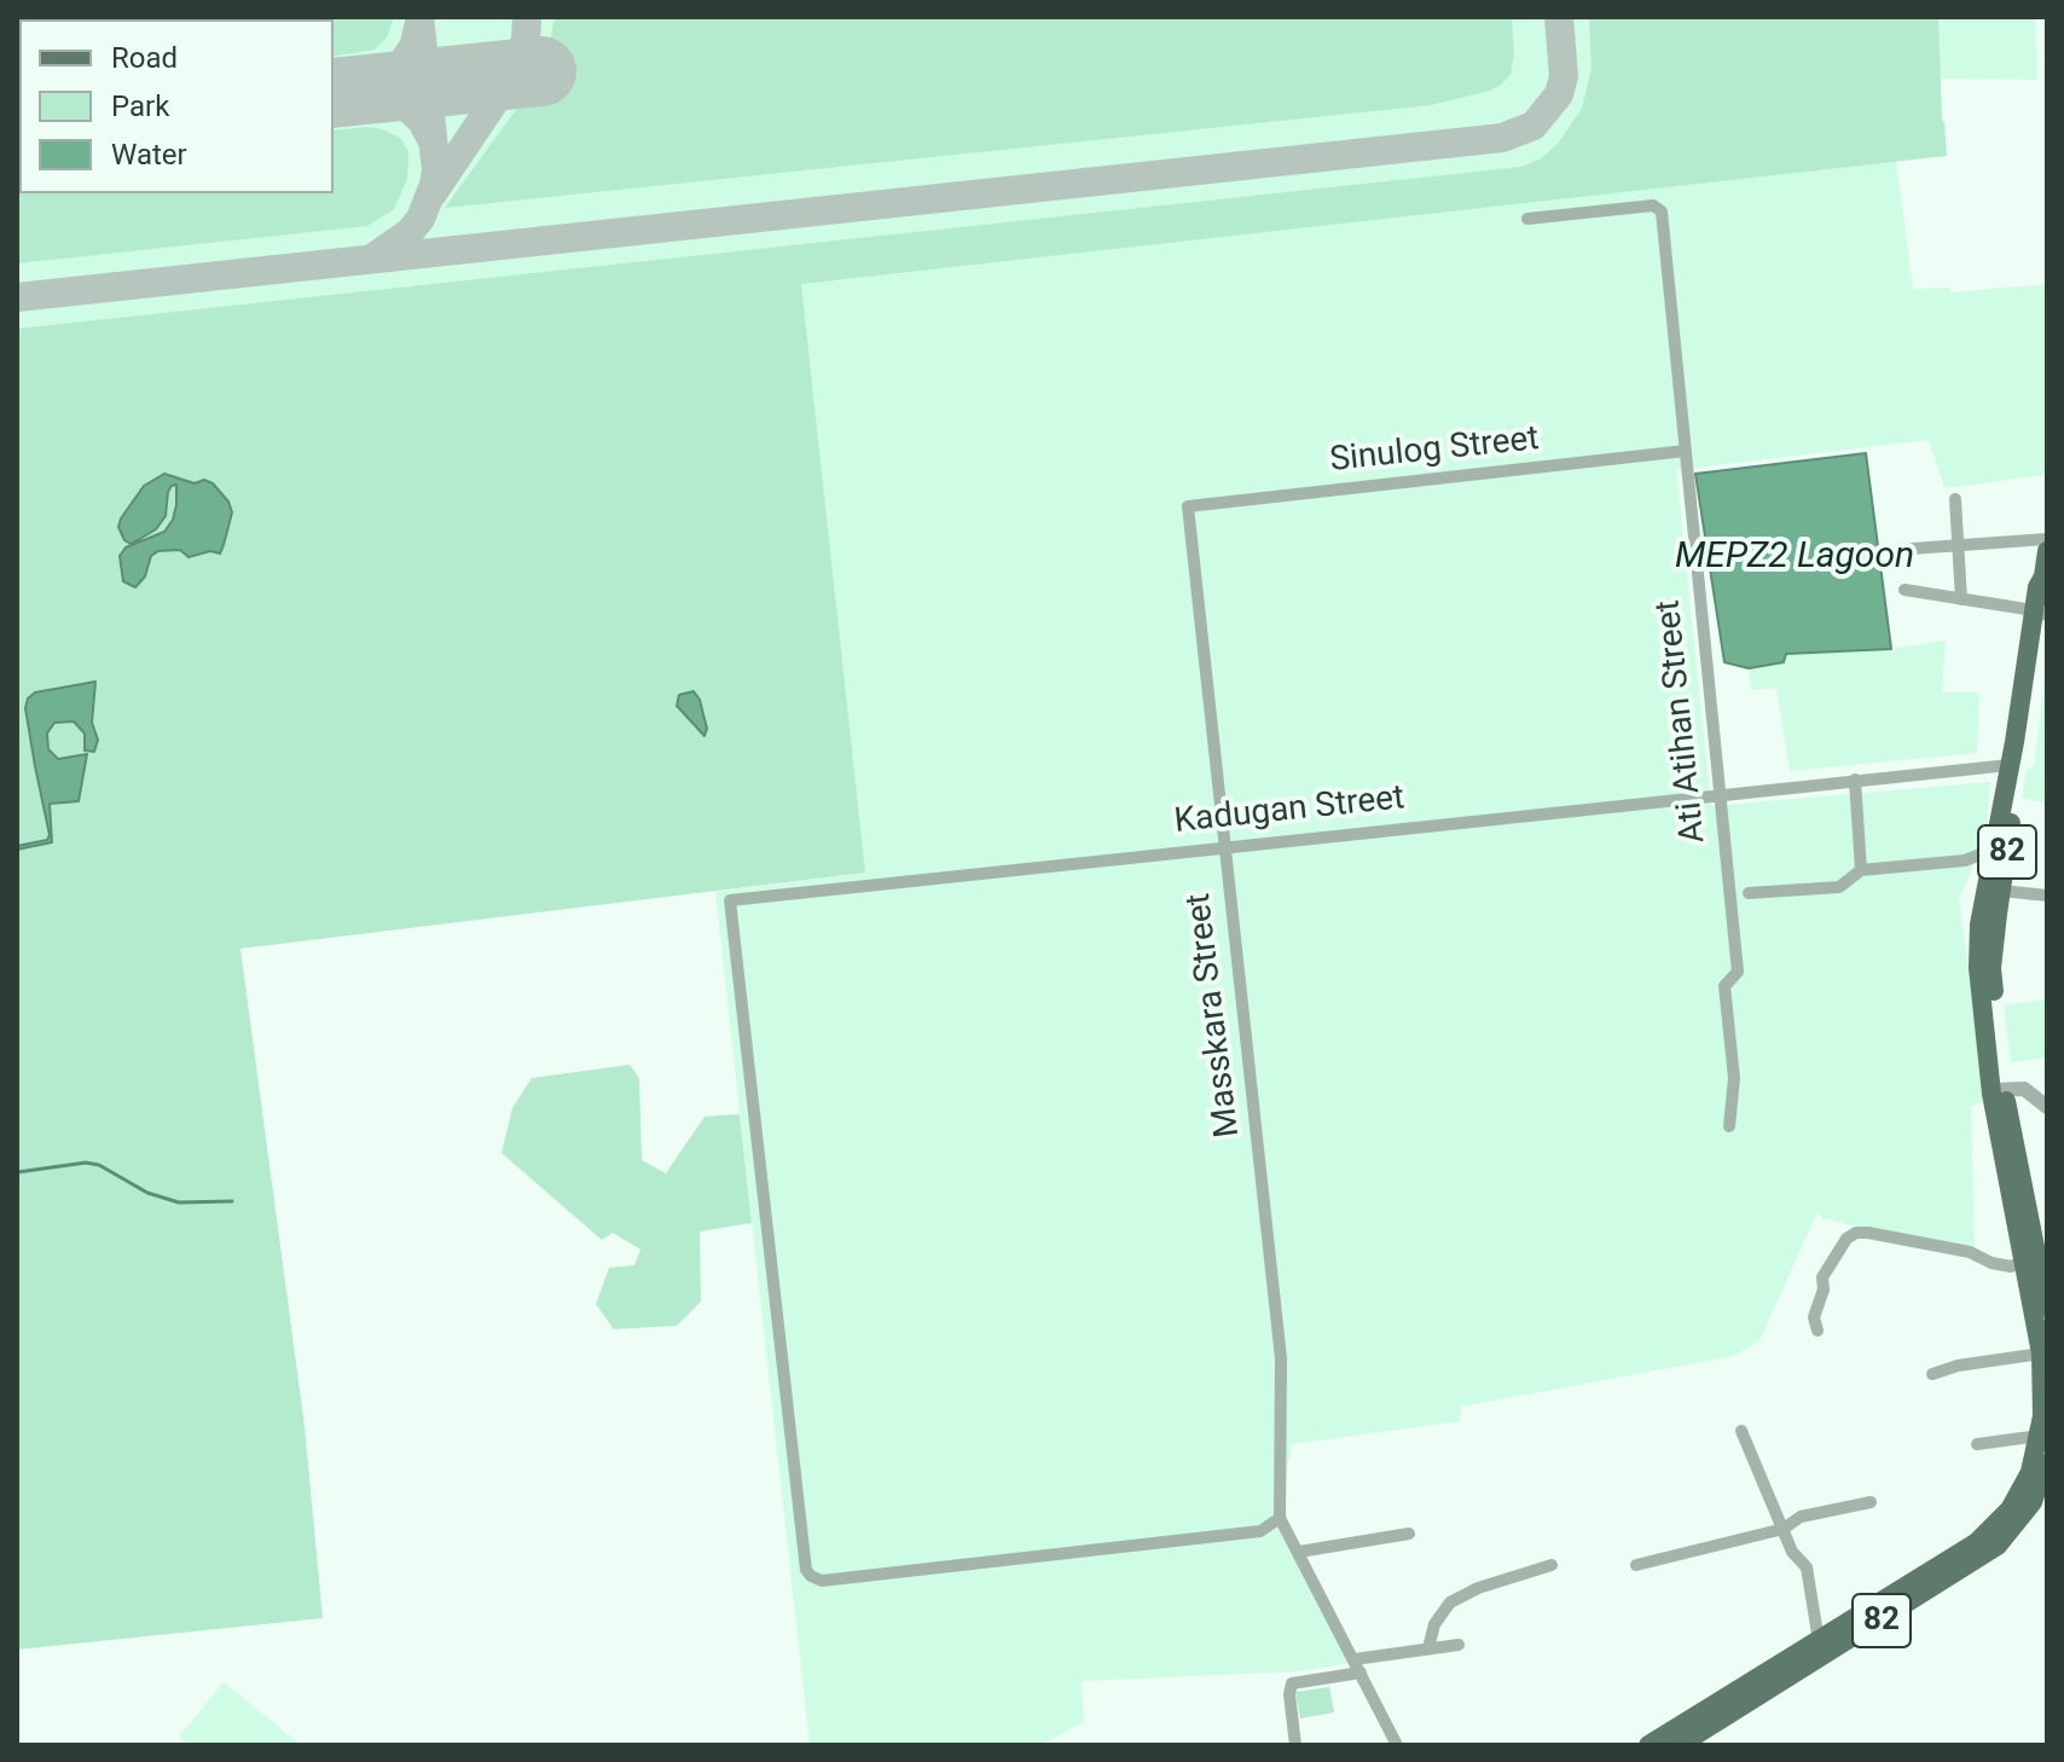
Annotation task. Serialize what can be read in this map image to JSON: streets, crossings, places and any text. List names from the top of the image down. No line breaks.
{"streets":{"main road":["82"],"street":["Sinulog Street","Ati Atihan Street","Kadugan Street","Masskara Street"]},"crossings":[["Sinulog Street","Ati Atihan Street"],["Sinulog Street","Masskara Street"],["Ati Atihan Street","Kadugan Street"],["Kadugan Street","82"],["Kadugan Street","Masskara Street"]],"water":["MEPZ2 Lagoon"],"legend":["Road","Park","Water"]}
